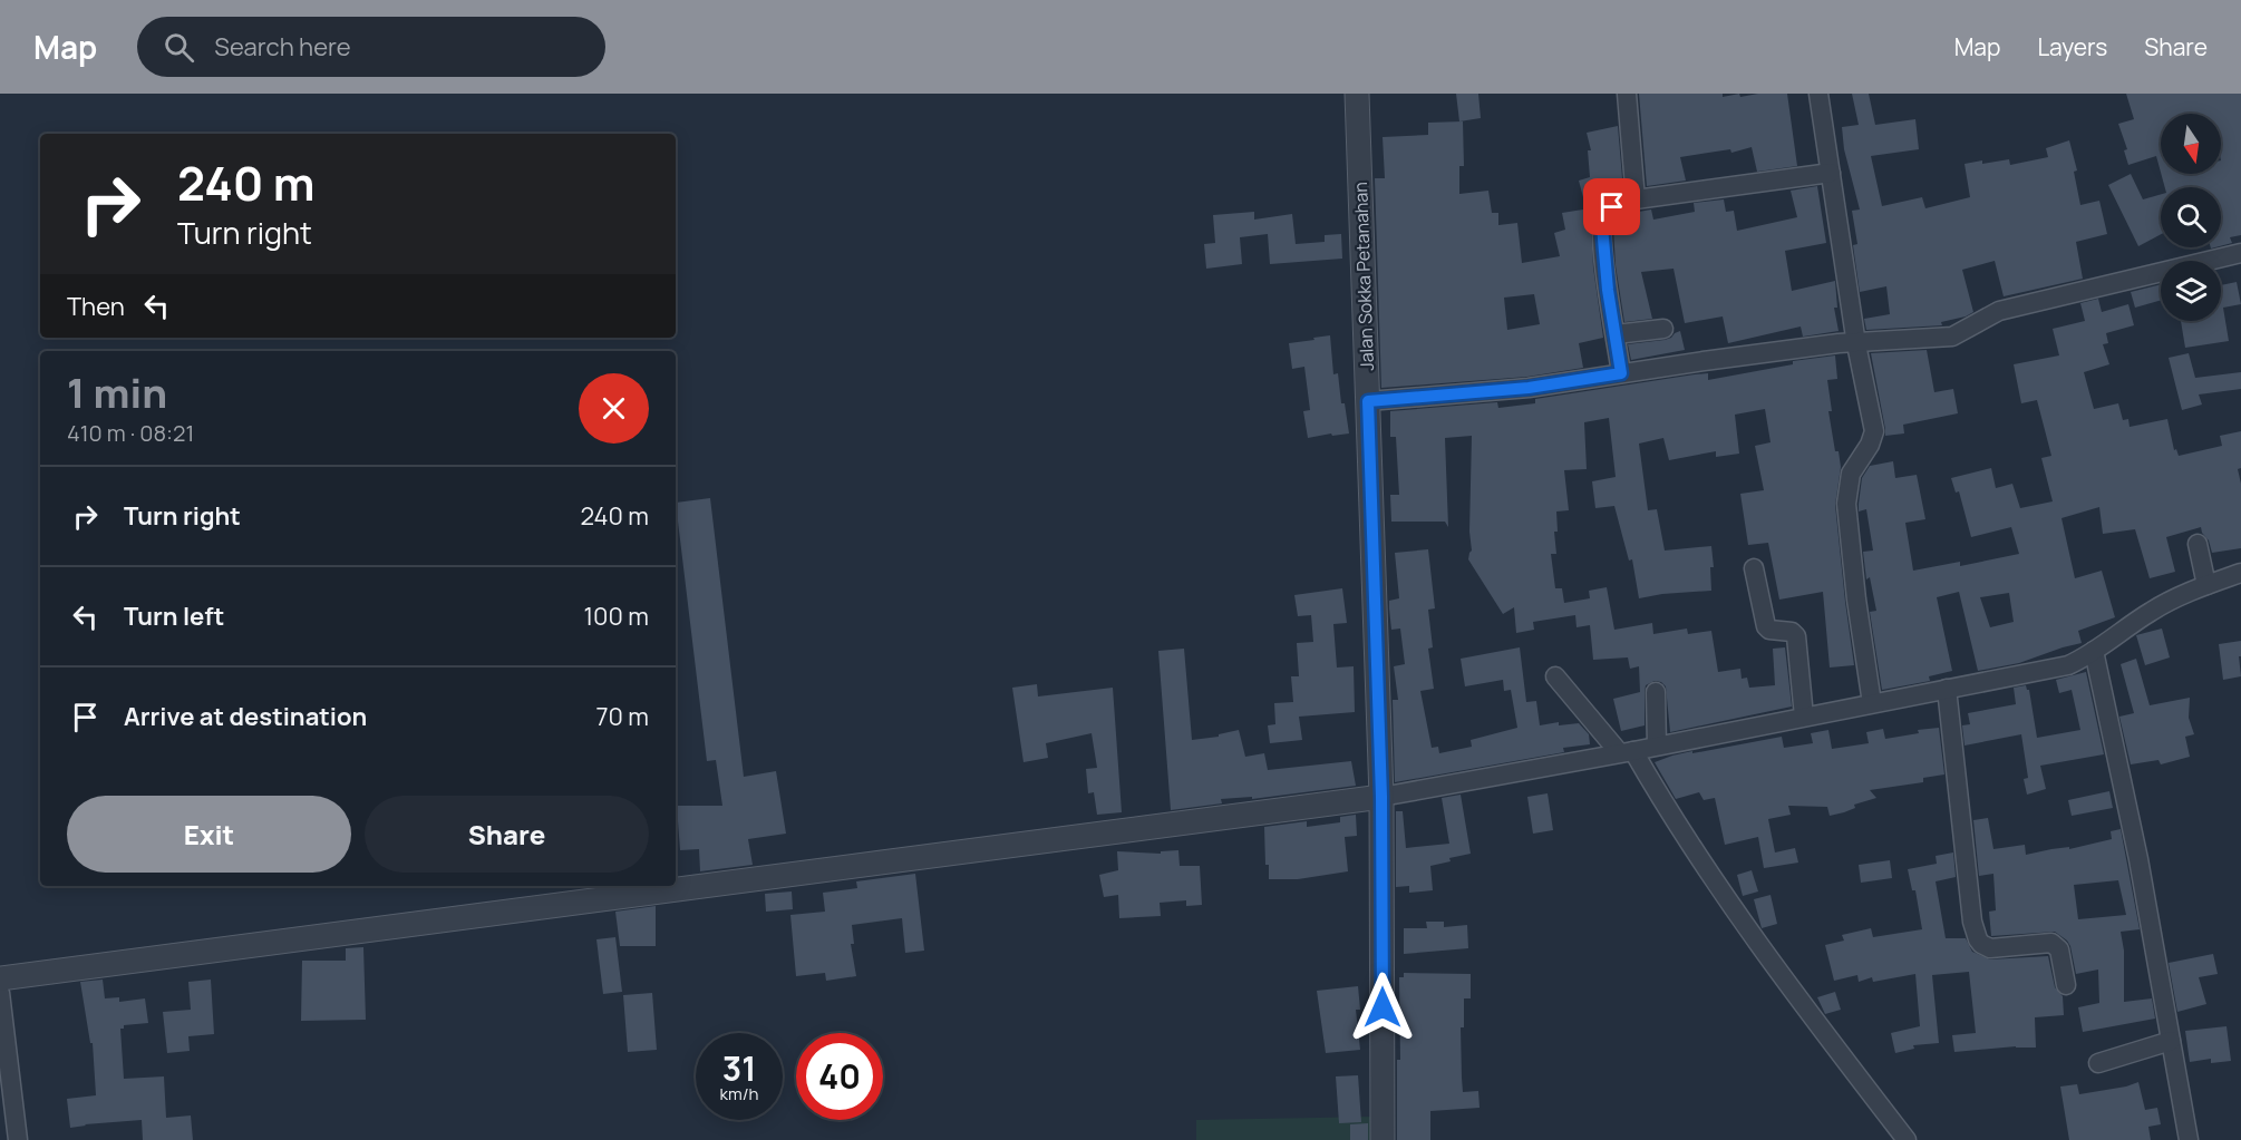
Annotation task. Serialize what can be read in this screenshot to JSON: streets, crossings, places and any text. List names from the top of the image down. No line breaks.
{"streets":{"street":["Jalan Sokka Petanahan"]},"north":"bottom","page":{"header":"Map","search":"Search here","nav":["Map","Layers","Share"],"turn":["240 m","Turn right"],"then":"Then","heading":["1 min","410 m · 08:21"],"list":[{"name":"Turn right","value":"240 m"},{"name":"Turn left","value":"100 m"},{"name":"Arrive at destination","value":"70 m"}],"buttons":["Exit","Share"],"speed":"31 km/h","limit":"40"}}
